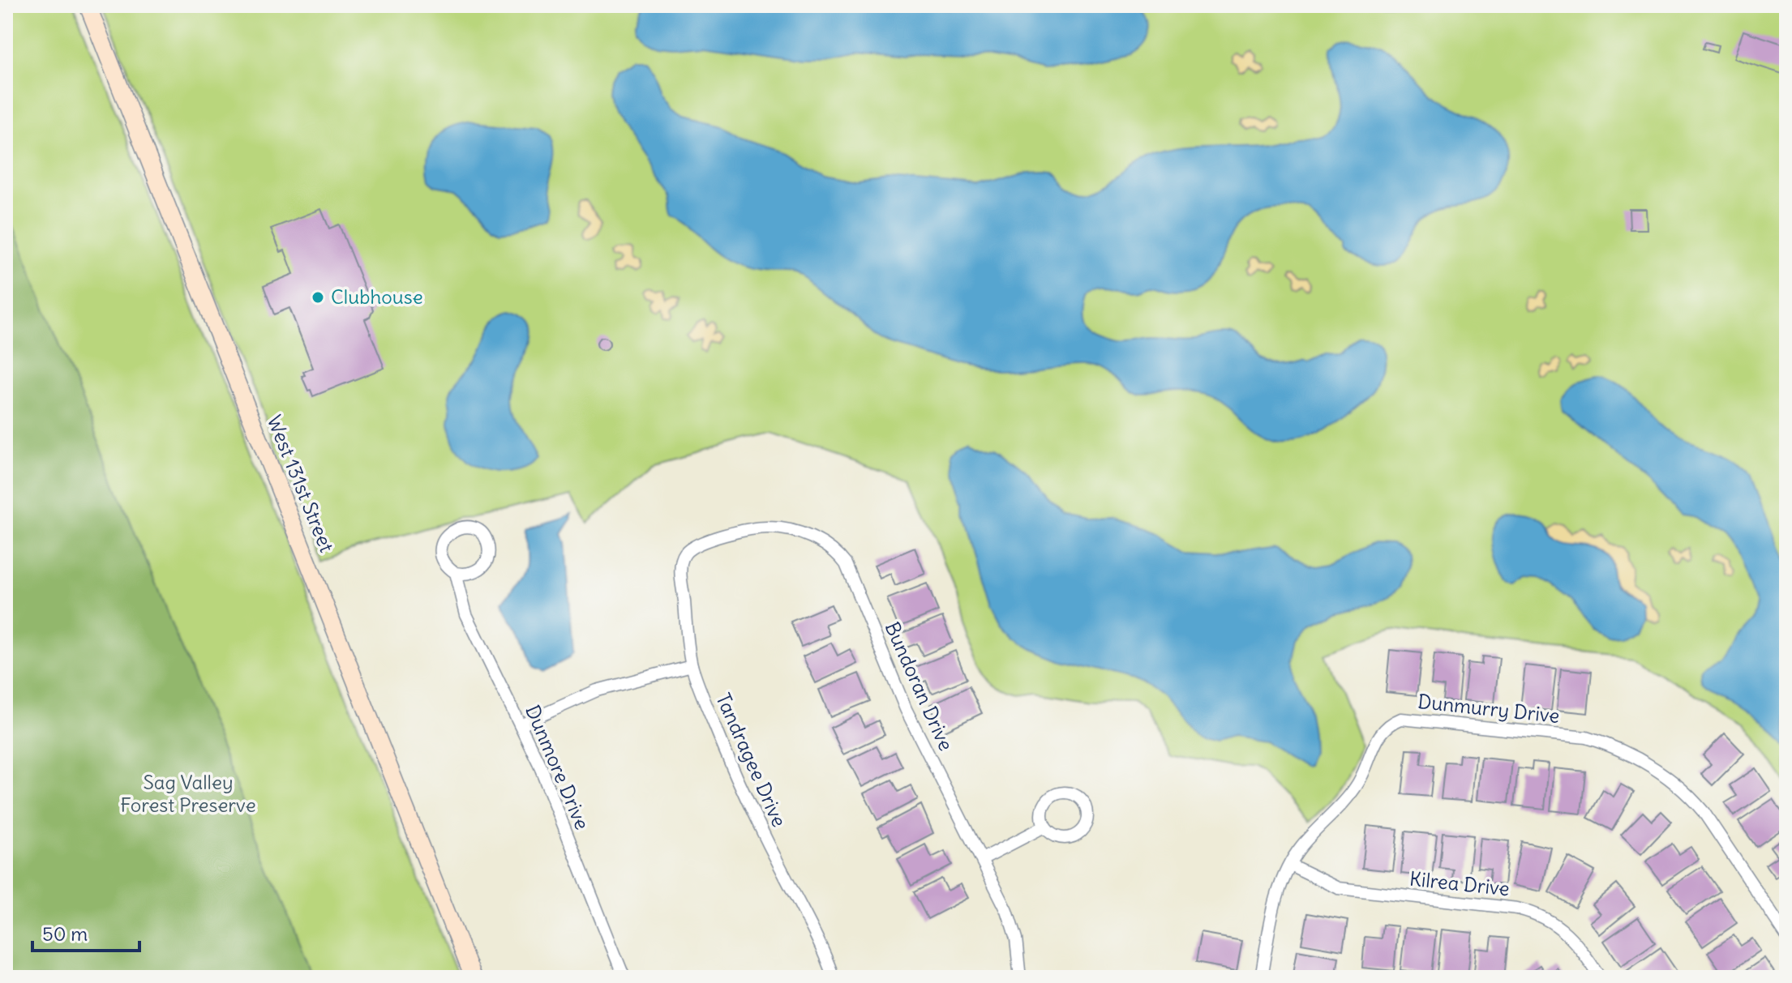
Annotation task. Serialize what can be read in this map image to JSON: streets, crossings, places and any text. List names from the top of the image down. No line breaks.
{"streets":{"street":["West 131st Street","Bundoran Drive","Dunmurry Drive","Tandragee Drive","Dunmore Drive","Kilrea Drive"]},"crossings":[["Bundoran Drive","Tandragee Drive"],["Dunmurry Drive","Kilrea Drive"]],"parks":["Sag Valley Forest Preserve"],"places":["Clubhouse"],"scale_bar":"50 m"}
